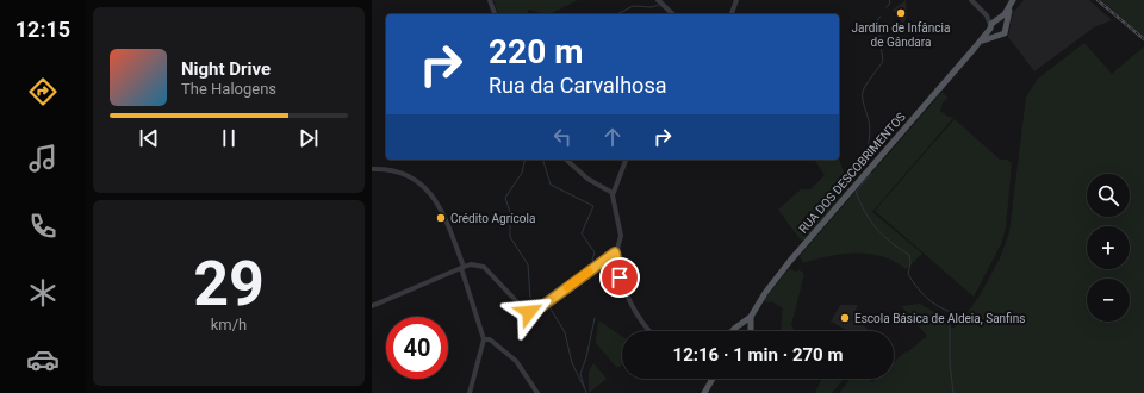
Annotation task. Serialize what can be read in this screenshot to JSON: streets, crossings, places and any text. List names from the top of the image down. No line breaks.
{"streets":{"main road":["RUA DOS DESCOBRIMENTOS"]},"places":["Jardim de Infância de Gândara","Crédito Agrícola","Escola Básica de Aldeia, Sanfins"],"page":{"tabs":"12:15","turn":["220 m","Rua da Carvalhosa"],"song":["Night Drive","The Halogens"],"map_buttons":["+","−"],"tile":["29","km/h"],"limit":"40","trip":"12:16 · 1 min · 270 m"}}
